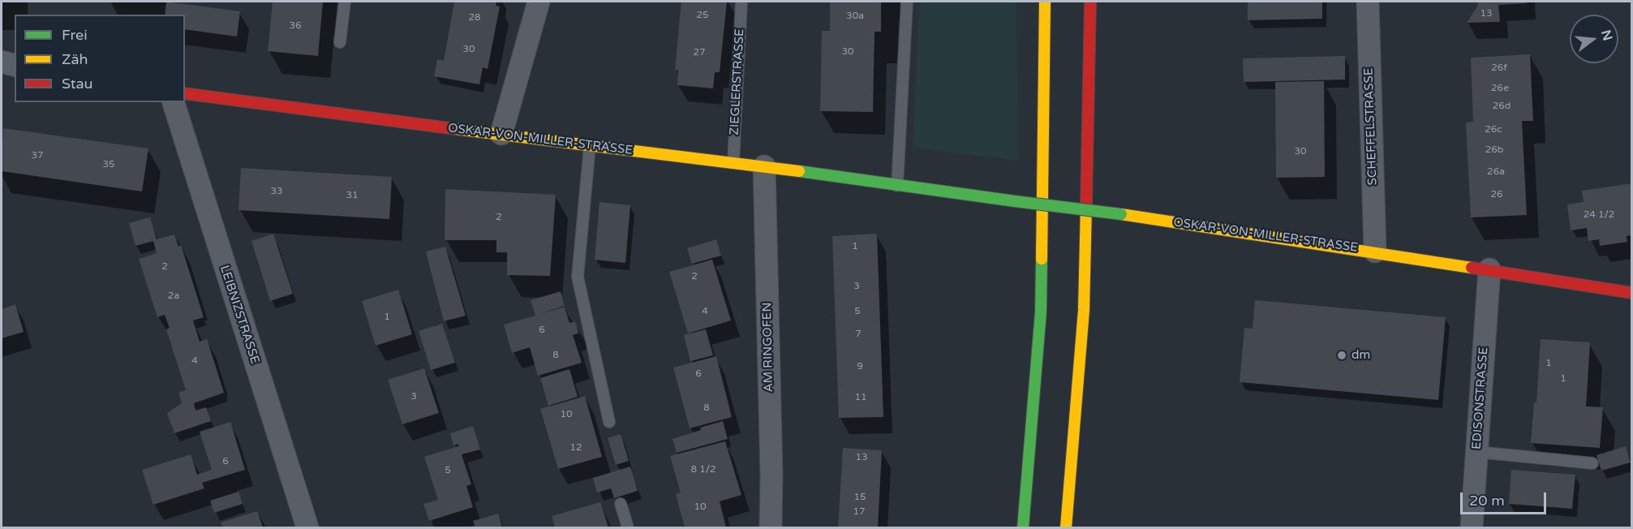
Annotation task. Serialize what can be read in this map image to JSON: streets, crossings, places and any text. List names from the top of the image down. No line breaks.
{"streets":{"main road":["OSKAR-VON-MILLER-STRASSE"],"street":["SCHEFFELSTRASSE","LEIBNIZSTRASSE","AM RINGOFEN","EDISONSTRASSE"],"lane":["ZIEGLERSTRASSE"]},"crossings":[["ZIEGLERSTRASSE","OSKAR-VON-MILLER-STRASSE"],["SCHEFFELSTRASSE","OSKAR-VON-MILLER-STRASSE"],["OSKAR-VON-MILLER-STRASSE","AM RINGOFEN"],["OSKAR-VON-MILLER-STRASSE","EDISONSTRASSE"]],"places":["dm"],"house_numbers":["13","25","30a","28","36","30","30","27","26f","26e","26d","26c","26b","30","37","35","26a","33","26","31","24 1/2","2","1","2","2","3","2a","4","5","1","6","7","8","4","1","9","6","1","3","11","8","10","12","13","6","8 1/2","5","15","10","17"],"legend":["Frei","Zäh","Stau"],"scale_bar":"20 m","north":"right"}
